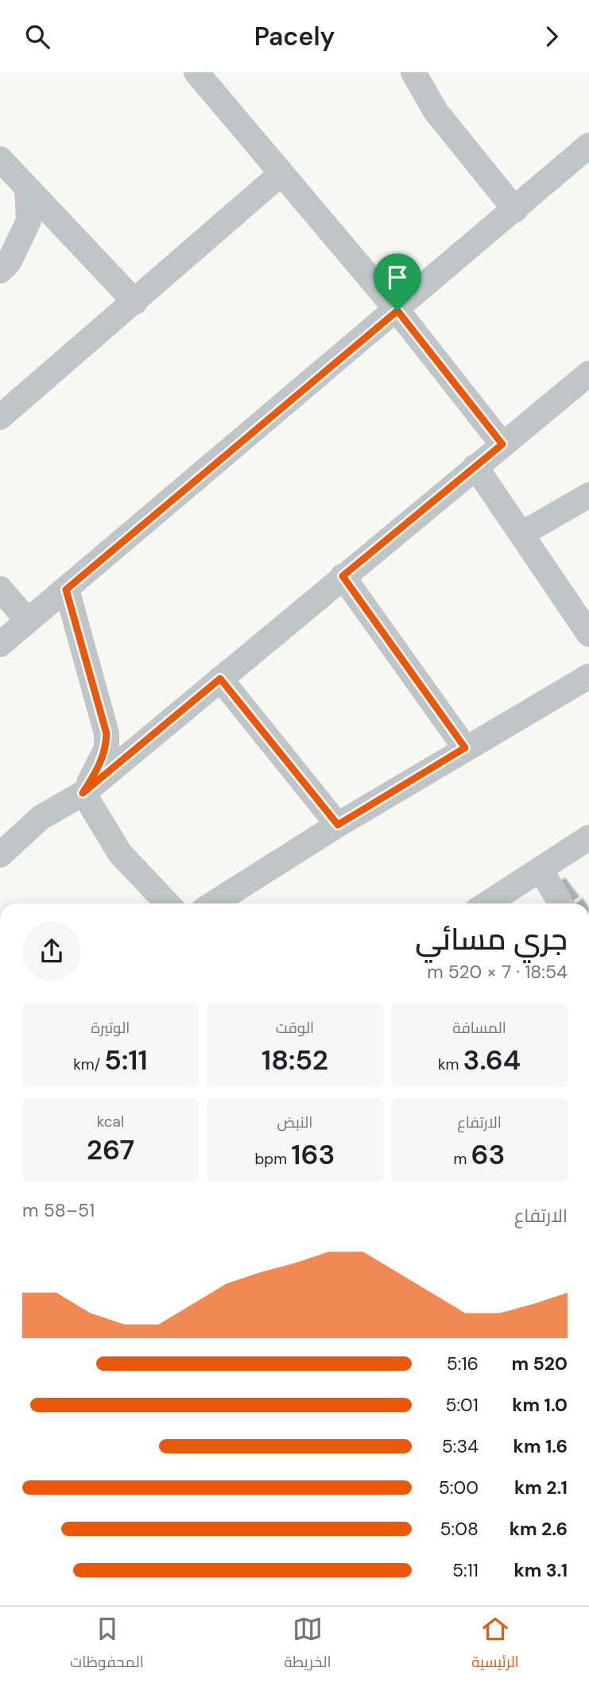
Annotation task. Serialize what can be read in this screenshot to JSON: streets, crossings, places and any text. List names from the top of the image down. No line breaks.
{"page":{"header":"Pacely","heading":["جري مسائي","18:54 · 7 × 520 m"],"stats":[["المسافة","3.64 km"],["الوقت","18:52"],["الوتيرة","5:11 /km"],["الارتفاع","63 m"],["النبض","163 bpm"],["kcal","267"]],"chart":["الارتفاع","51–58 m"],"list":[{"name":"520 m","note":"5:16"},{"name":"1.0 km","note":"5:01"},{"name":"1.6 km","note":"5:34"},{"name":"2.1 km","note":"5:00"},{"name":"2.6 km","note":"5:08"},{"name":"3.1 km","note":"5:11"}],"tabs":["الرئيسية","الخريطة","المحفوظات"]}}
